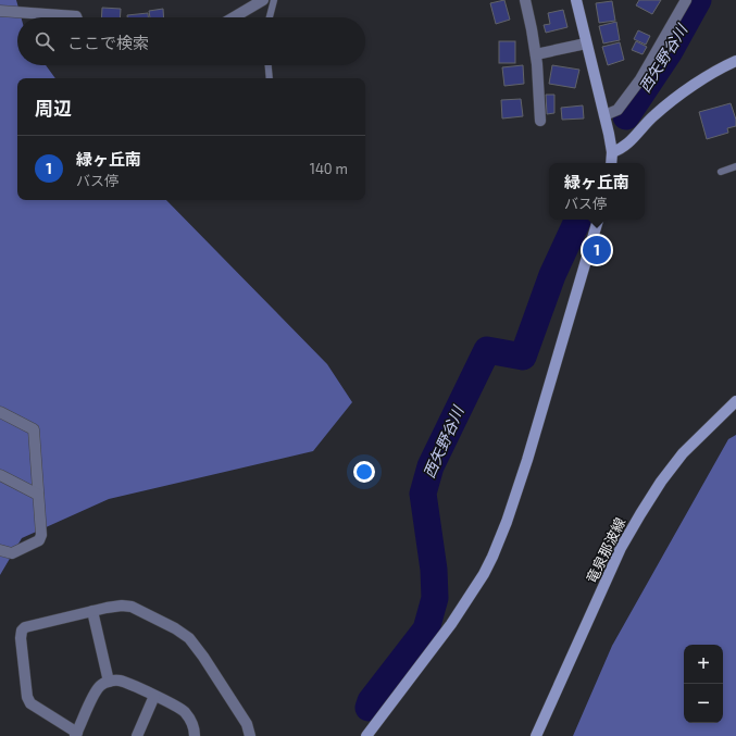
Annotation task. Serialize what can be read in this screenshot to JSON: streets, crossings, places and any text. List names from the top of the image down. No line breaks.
{"streets":{"street":["竜泉那波線"]},"water":["西矢野谷川"],"page":{"search":"ここで検索","heading":"周辺","list":[{"mark":"1","name":"緑ヶ丘南","note":"バス停","value":"140 m"}],"popup":["緑ヶ丘南","バス停"],"pins":"1","map_buttons":["+","−"]}}
